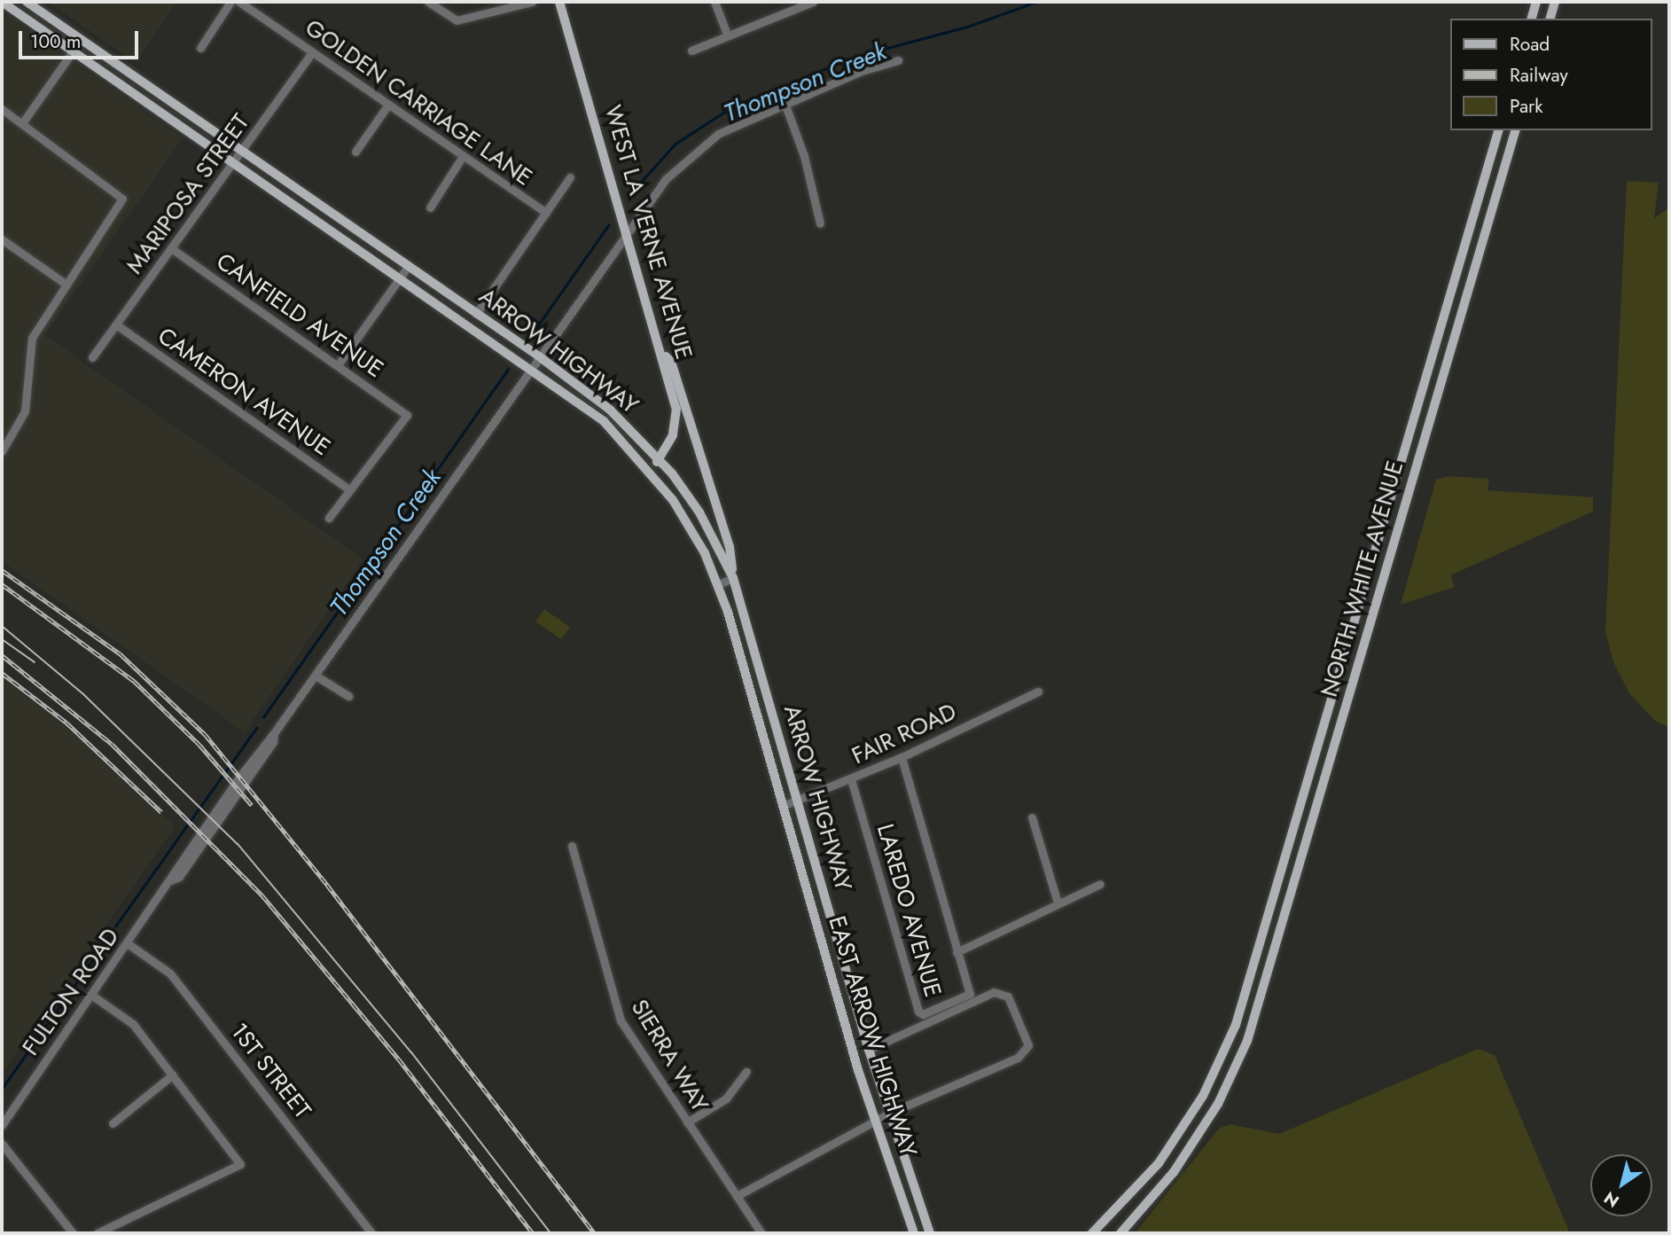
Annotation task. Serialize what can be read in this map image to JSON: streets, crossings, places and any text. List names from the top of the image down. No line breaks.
{"streets":{"main road":["WEST LA VERNE AVENUE","ARROW HIGHWAY","NORTH WHITE AVENUE","EAST ARROW HIGHWAY"],"street":["GOLDEN CARRIAGE LANE","MARIPOSA STREET","CANFIELD AVENUE","CAMERON AVENUE","FAIR ROAD","LAREDO AVENUE","FULTON ROAD","SIERRA WAY","1ST STREET"]},"crossings":[["GOLDEN CARRIAGE LANE","MARIPOSA STREET"],["MARIPOSA STREET","CANFIELD AVENUE"],["MARIPOSA STREET","ARROW HIGHWAY"],["MARIPOSA STREET","CAMERON AVENUE"],["WEST LA VERNE AVENUE","ARROW HIGHWAY"],["WEST LA VERNE AVENUE","FULTON ROAD"],["WEST LA VERNE AVENUE","EAST ARROW HIGHWAY"],["CANFIELD AVENUE","CAMERON AVENUE"],["ARROW HIGHWAY","FAIR ROAD"],["ARROW HIGHWAY","FULTON ROAD"],["ARROW HIGHWAY","EAST ARROW HIGHWAY"],["FAIR ROAD","LAREDO AVENUE"],["FAIR ROAD","EAST ARROW HIGHWAY"],["FULTON ROAD","1ST STREET"]],"water":["Thompson Creek"],"legend":["Road","Railway","Park"],"scale_bar":"100 m","north":"bottom left"}
